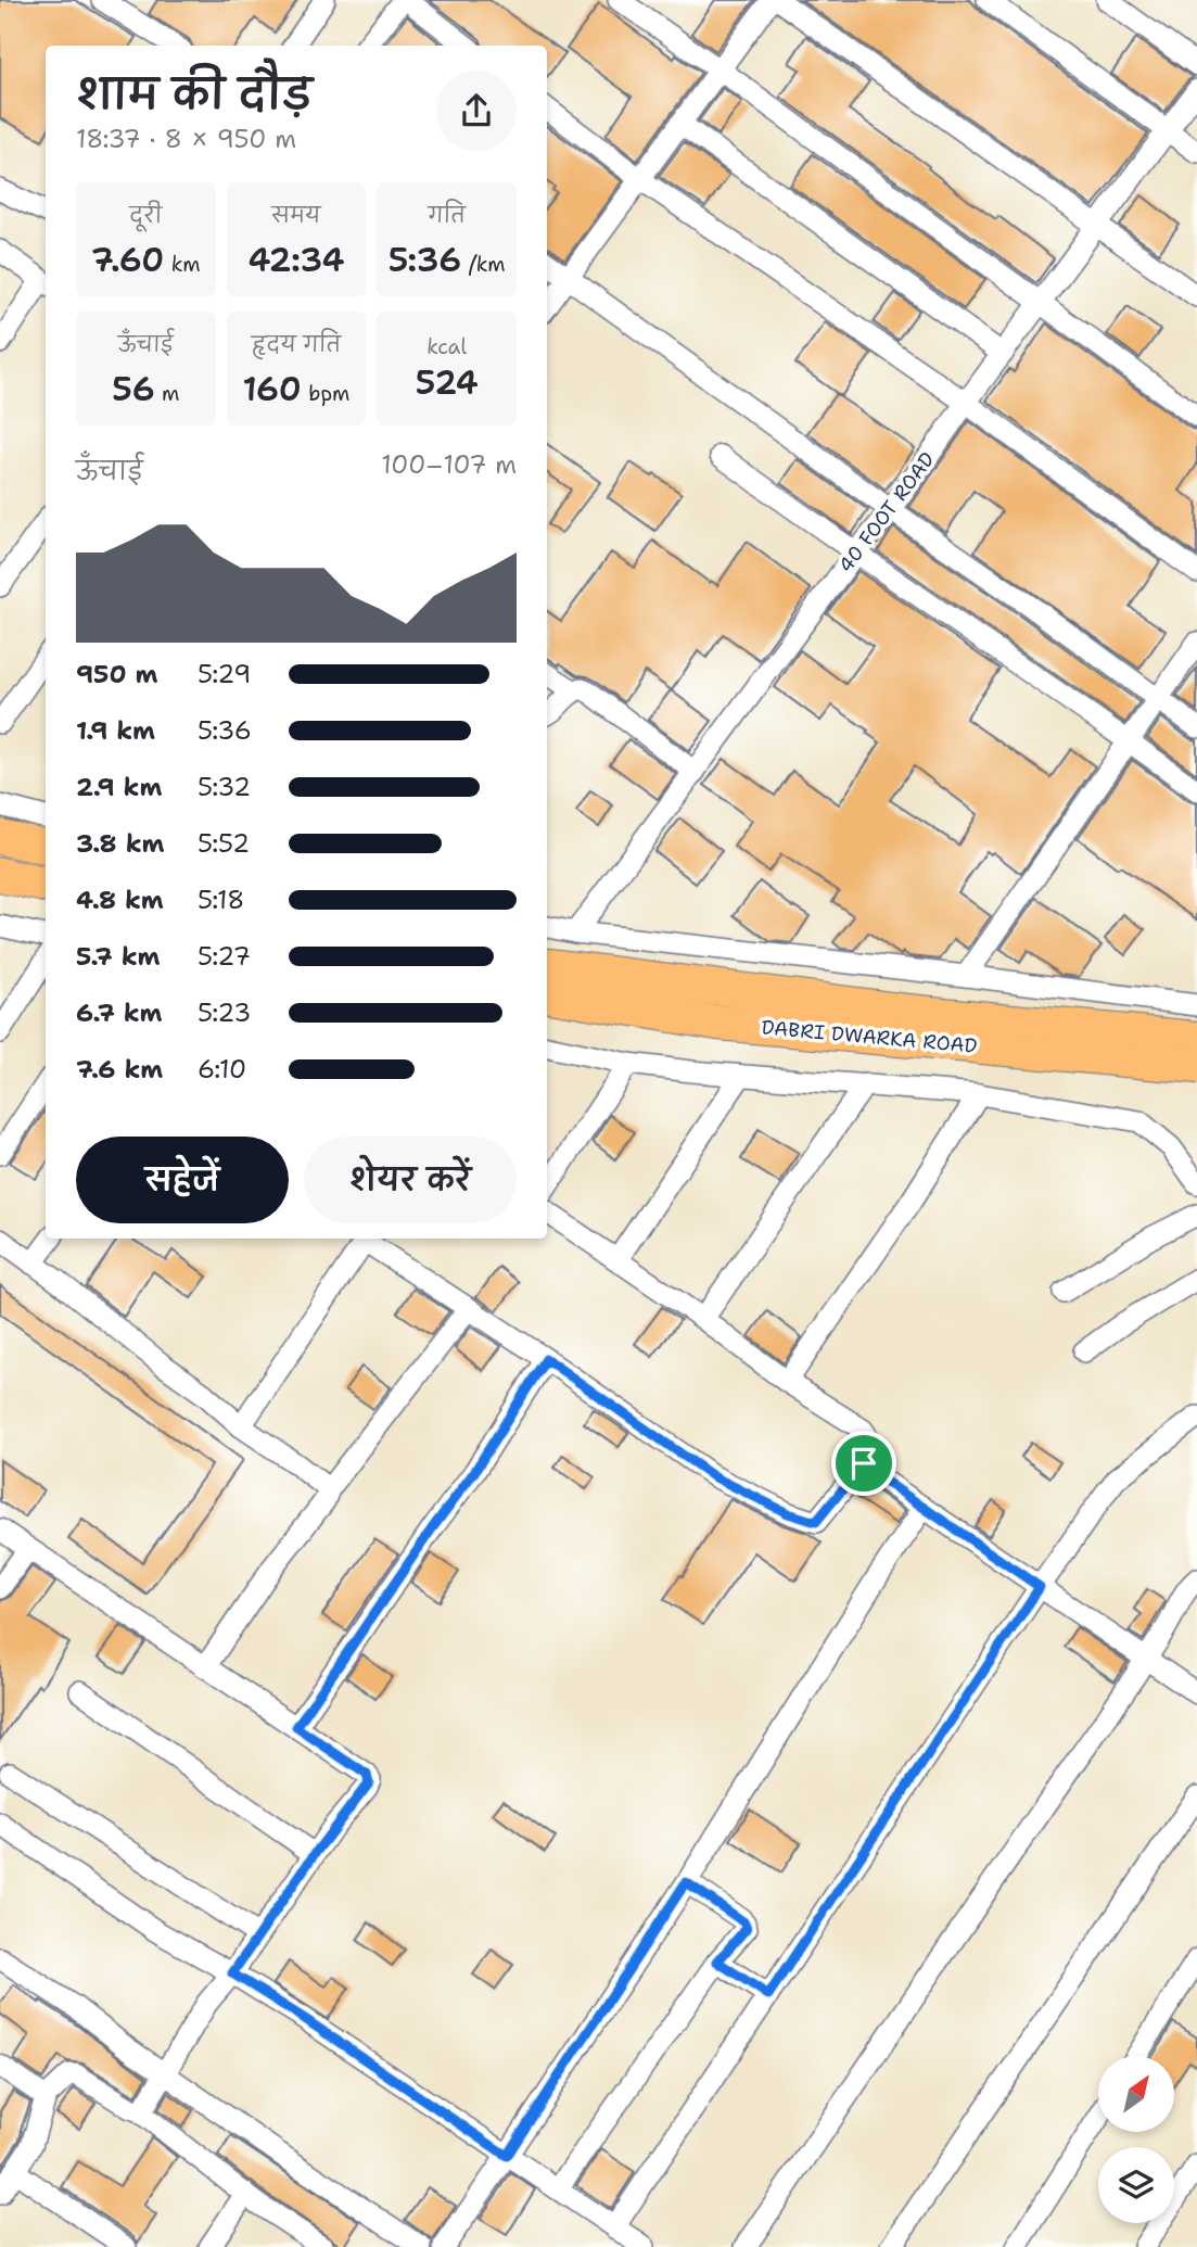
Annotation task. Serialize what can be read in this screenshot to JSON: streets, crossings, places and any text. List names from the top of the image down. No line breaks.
{"streets":{"main road":["DABRI DWARKA ROAD"],"street":["40 FOOT ROAD"]},"north":"top right","page":{"heading":["शाम की दौड़","18:37 · 8 × 950 m"],"stats":[["दूरी","7.60 km"],["समय","42:34"],["गति","5:36 /km"],["ऊँचाई","56 m"],["हृदय गति","160 bpm"],["kcal","524"]],"chart":["ऊँचाई","100–107 m"],"list":[{"name":"950 m","note":"5:29"},{"name":"1.9 km","note":"5:36"},{"name":"2.9 km","note":"5:32"},{"name":"3.8 km","note":"5:52"},{"name":"4.8 km","note":"5:18"},{"name":"5.7 km","note":"5:27"},{"name":"6.7 km","note":"5:23"},{"name":"7.6 km","note":"6:10"}],"buttons":["सहेजें","शेयर करें"]}}
